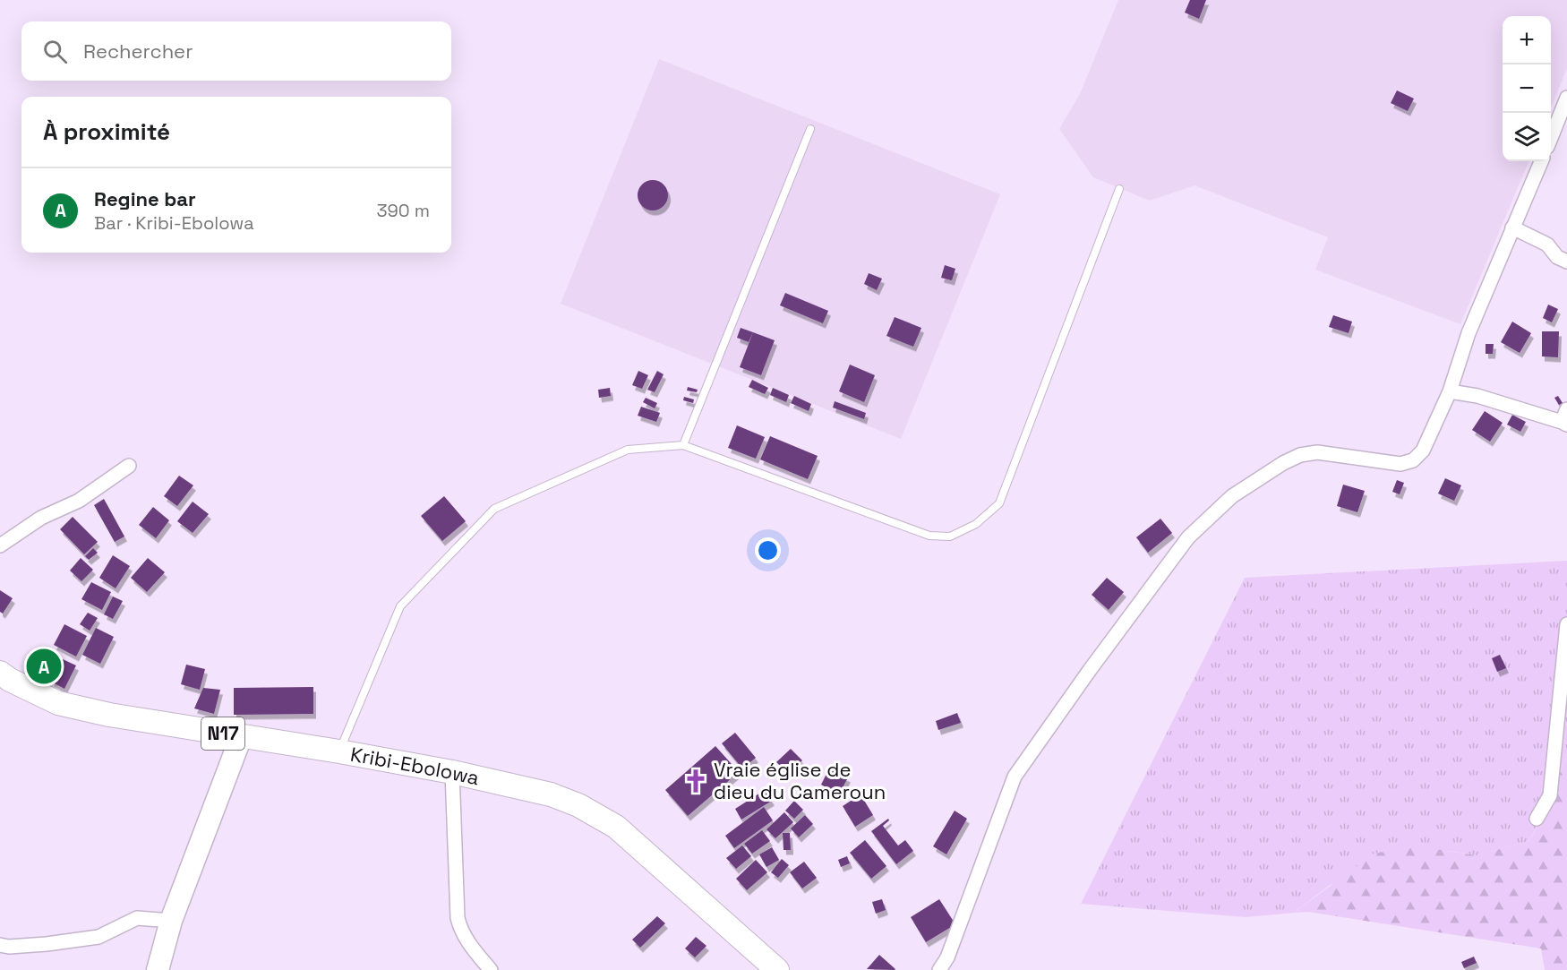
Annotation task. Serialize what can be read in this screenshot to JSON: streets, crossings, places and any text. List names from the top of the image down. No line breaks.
{"streets":{"highway":["N17","Kribi-Ebolowa"]},"places":{"church":["Vraie église de dieu du Cameroun"]},"page":{"map_buttons":["+","−"],"search":"Rechercher","heading":"À proximité","list":[{"mark":"A","name":"Regine bar","note":"Bar · Kribi-Ebolowa","value":"390 m"}],"pins":"A"}}
